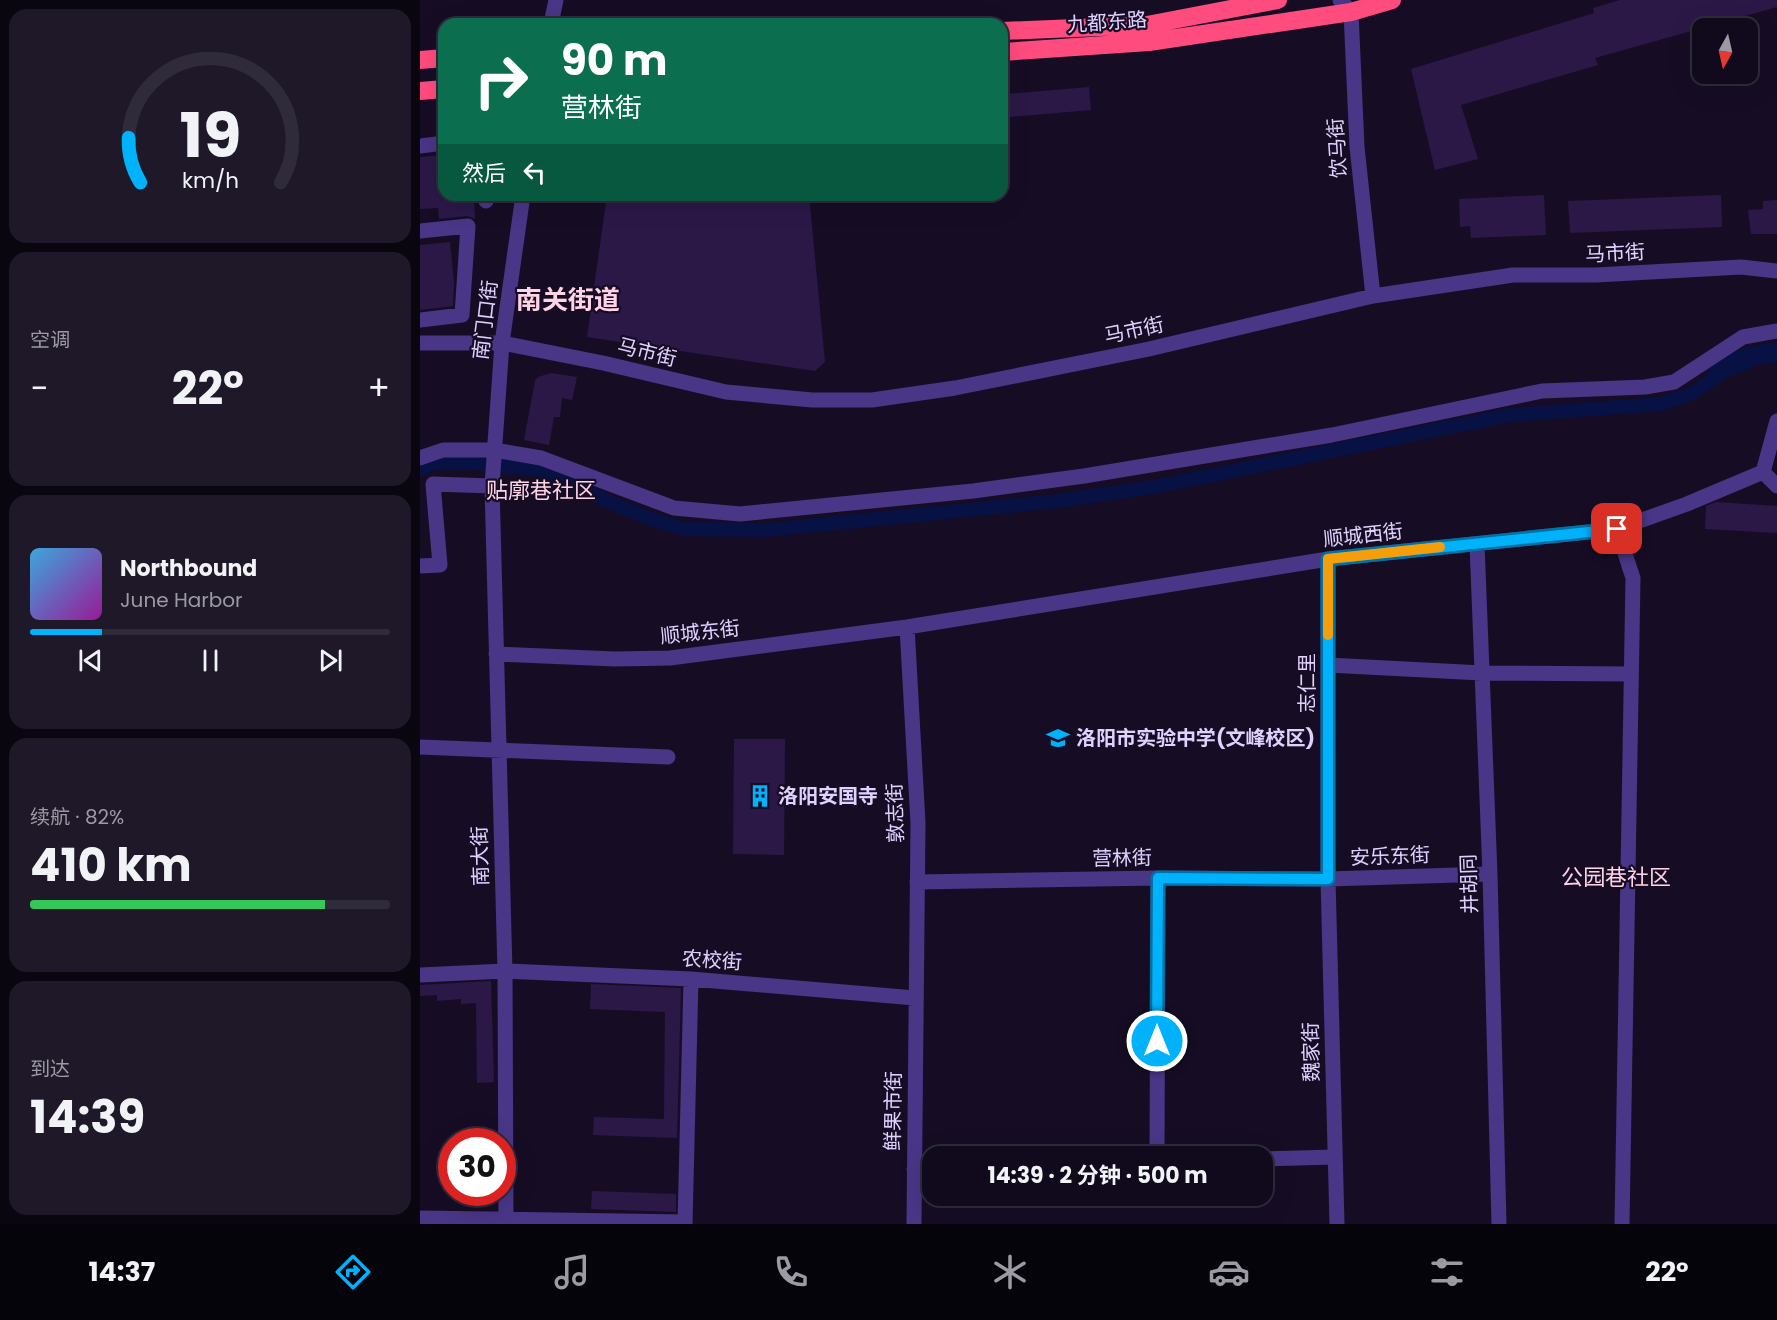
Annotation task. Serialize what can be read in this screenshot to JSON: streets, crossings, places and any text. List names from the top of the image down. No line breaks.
{"streets":{"highway":["九都东路"],"street":["饮马街","马市街","南门口街","顺城西街","顺城东街","志仁里","敦志街","南大街","安乐东街","营林街","井胡同","农校街","魏家街","鲜果市街"]},"crossings":[["九都东路","饮马街"],["饮马街","马市街"],["马市街","南门口街"],["南门口街","南大街"],["顺城西街","顺城东街"],["顺城西街","志仁里"],["顺城西街","敦志街"],["顺城西街","井胡同"],["顺城东街","敦志街"],["顺城东街","南大街"],["志仁里","安乐东街"],["志仁里","营林街"],["志仁里","魏家街"],["敦志街","营林街"],["敦志街","农校街"],["敦志街","鲜果市街"],["南大街","农校街"],["安乐东街","营林街"],["安乐东街","井胡同"],["安乐东街","魏家街"],["营林街","魏家街"],["农校街","鲜果市街"]],"districts":["南关街道","贴廓巷社区","公园巷社区"],"places":{"school or university":["洛阳市实验中学(文峰校区)"],"building":["洛阳安国寺"]},"north":"bottom","page":{"turn":["90 m","营林街"],"then":"然后","tile":["空调",["续航 · 82%","410 km"],["到达","14:39"]],"heat":["−","22°","+"],"song":["Northbound","June Harbor"],"limit":"30","trip":"14:39 · 2 分钟 · 500 m","tabs":["14:37","22°"],"gauge":["19","km/h"]}}
